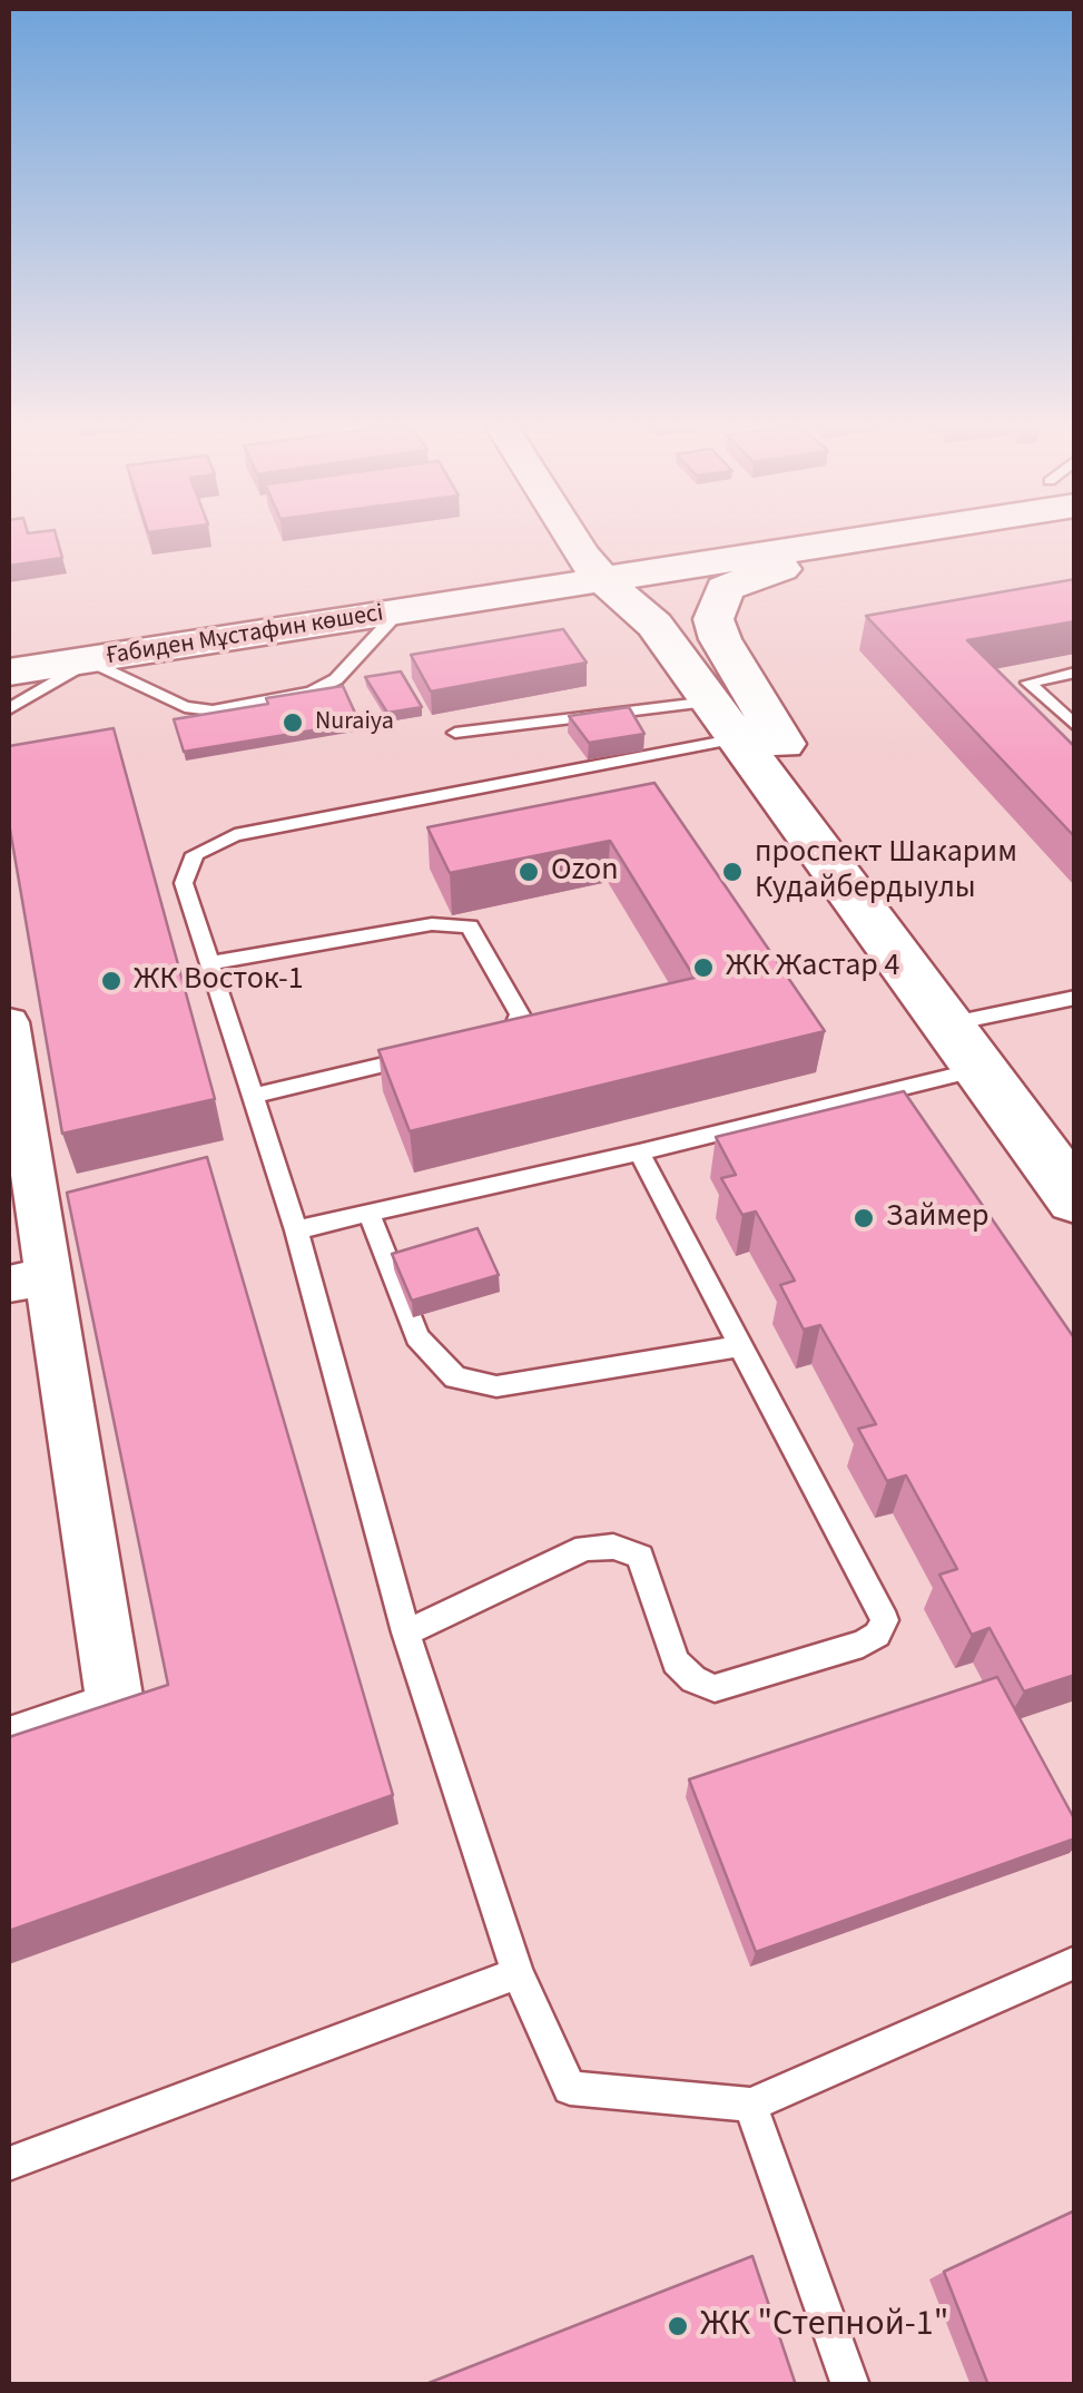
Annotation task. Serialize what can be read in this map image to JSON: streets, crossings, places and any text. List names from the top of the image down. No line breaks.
{"streets":{"main road":["Ғабиден Мұстафин көшесі"]},"places":["Nuraiya","Ozon","проспект Шaкaрим Кудайбердыулы","ЖК Жастар 4","ЖК Восток-1","Займер","ЖК \"Степной-1\""]}
